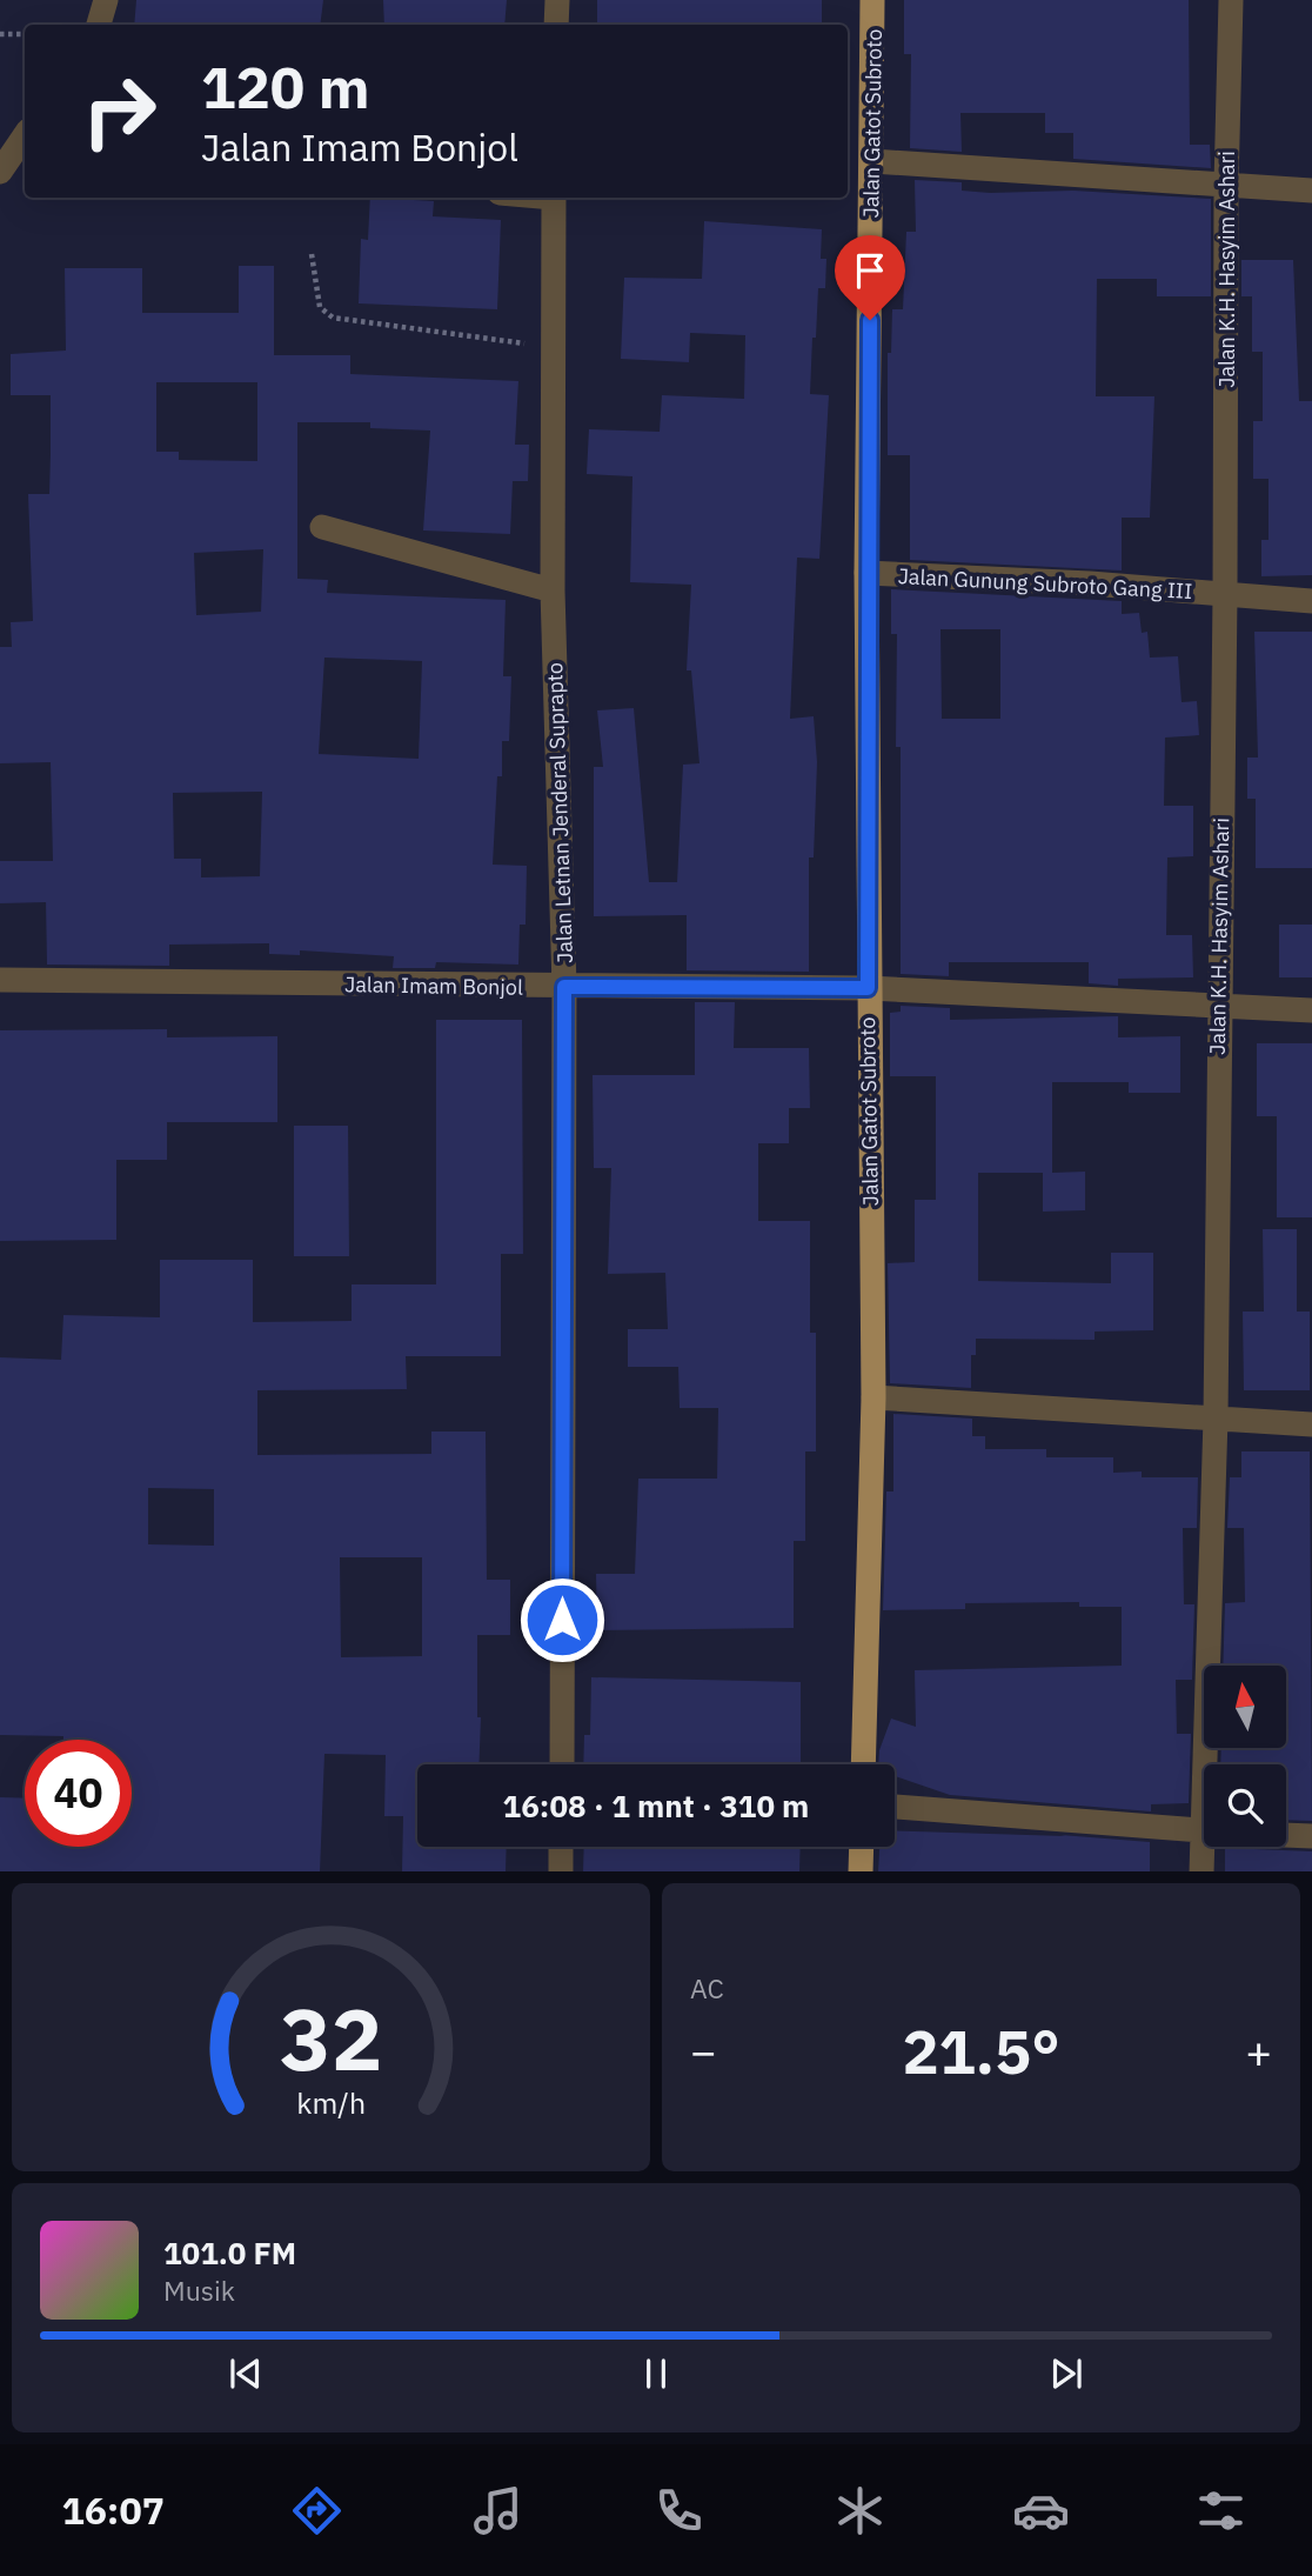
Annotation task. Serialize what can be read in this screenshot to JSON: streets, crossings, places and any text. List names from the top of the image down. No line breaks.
{"streets":{"main road":["Jalan Gatot Subroto"],"street":["Jalan K.H. Hasyim Ashari","Jalan Gunung Subroto Gang III","Jalan Letnan Jenderal Suprapto","Jalan Imam Bonjol"]},"crossings":[["Jalan Gatot Subroto","Jalan Gunung Subroto Gang III"],["Jalan Gatot Subroto","Jalan Imam Bonjol"],["Jalan K.H. Hasyim Ashari","Jalan Gunung Subroto Gang III"],["Jalan K.H. Hasyim Ashari","Jalan Imam Bonjol"],["Jalan Letnan Jenderal Suprapto","Jalan Imam Bonjol"]],"north":"top","page":{"turn":["120 m","Jalan Imam Bonjol"],"limit":"40","trip":"16:08 · 1 mnt · 310 m","tile":"AC","heat":["−","21.5°","+"],"song":["101.0 FM","Musik"],"tabs":"16:07","gauge":["32","km/h"]}}
